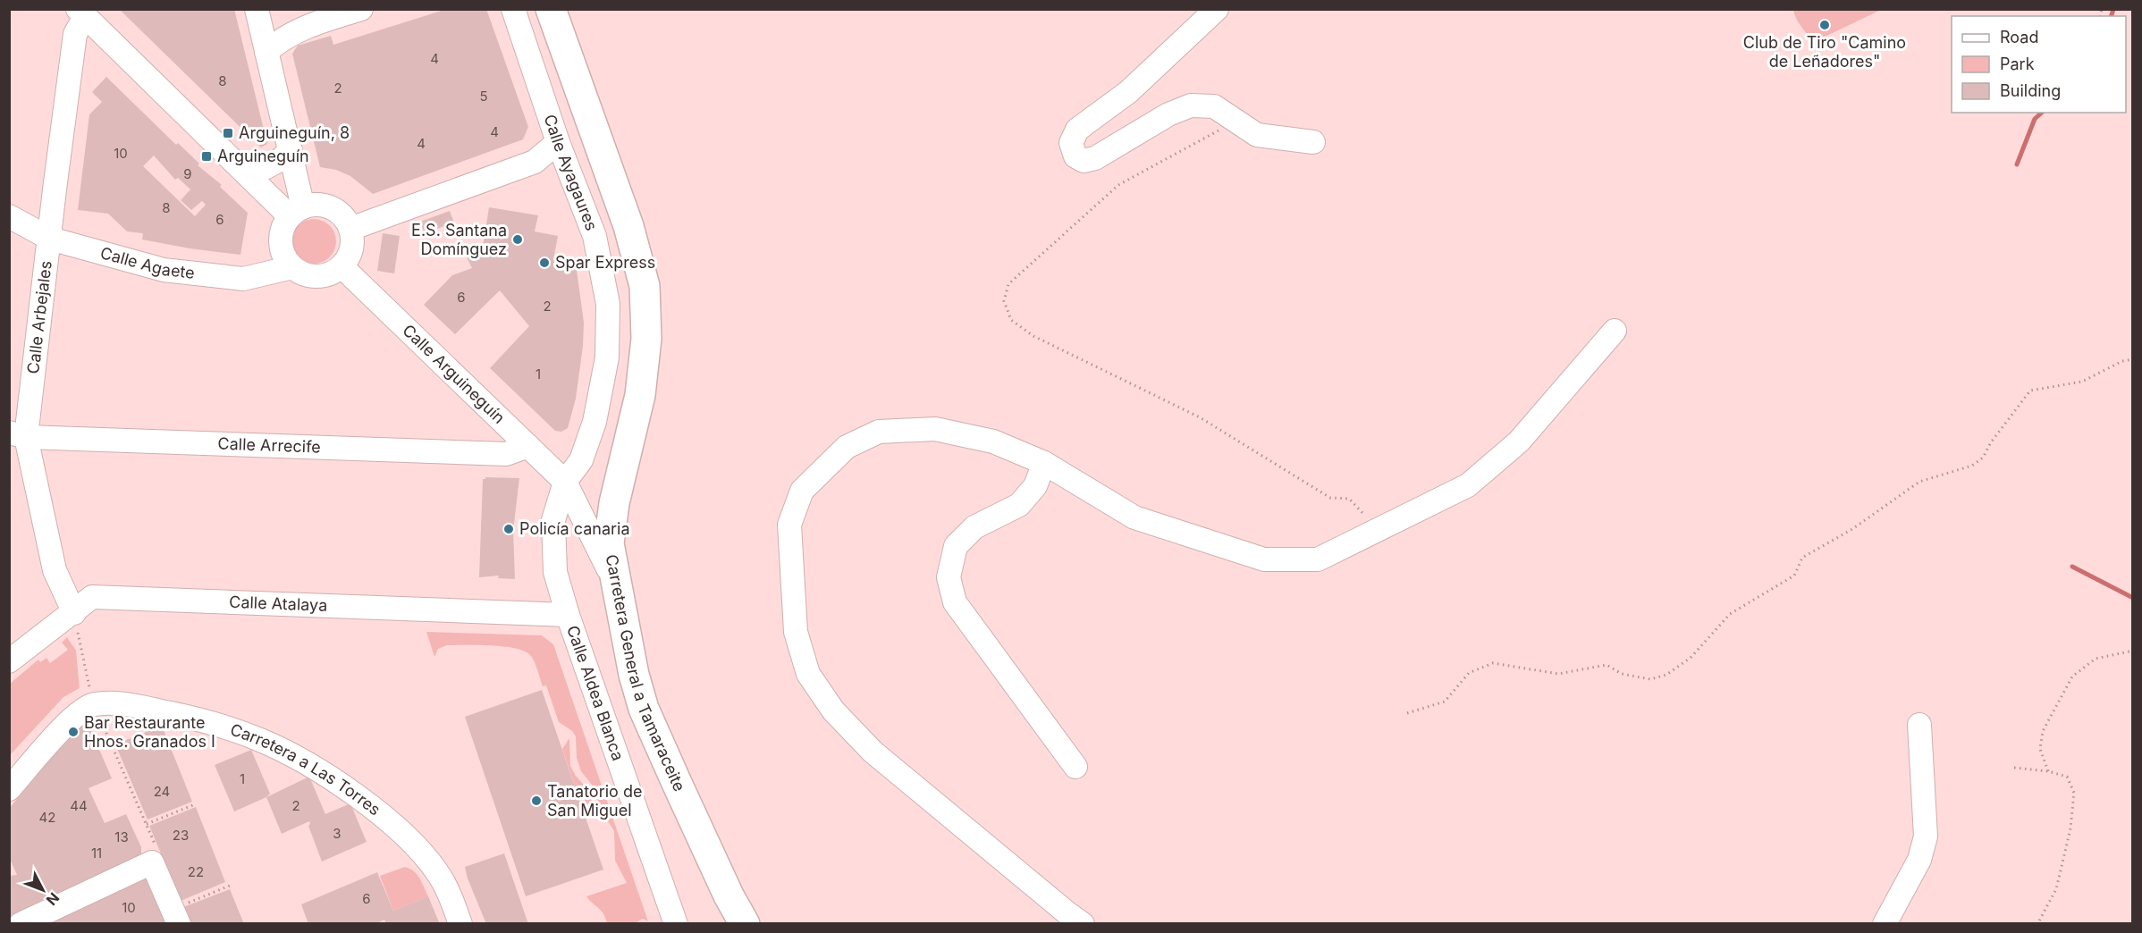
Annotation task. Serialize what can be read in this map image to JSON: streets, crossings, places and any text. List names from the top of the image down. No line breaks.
{"streets":{"main road":["Carretera General a Tamaraceite"],"street":["Calle Ayagaures","Calle Agaete","Calle Arbejales","Calle Arguineguín","Calle Arrecife","Calle Atalaya","Calle Aldea Blanca","Carretera a Las Torres"]},"crossings":[["Calle Ayagaures","Calle Arguineguín"],["Calle Ayagaures","Calle Atalaya"],["Calle Ayagaures","Calle Aldea Blanca"],["Calle Agaete","Calle Arbejales"],["Calle Agaete","Calle Arguineguín"],["Calle Arbejales","Calle Arrecife"],["Calle Arbejales","Calle Atalaya"],["Calle Arguineguín","Calle Arrecife"],["Calle Atalaya","Calle Aldea Blanca"]],"places":{"other":["Club de Tiro \"Camino de Leñadores\"","E.S. Santana Domínguez","Spar Express","Policía canaria","Bar Restaurante Hnos. Granados I","Tanatorio de San Miguel"],"transit":["Arguineguín, 8","Arguineguín"]},"house_numbers":["4","8","2","5","4","4","10","9","8","6","6","2","1","1","24","44","2","42","3","23","13","11","22","6","10"],"legend":["Road","Park","Building"],"north":"bottom right"}
